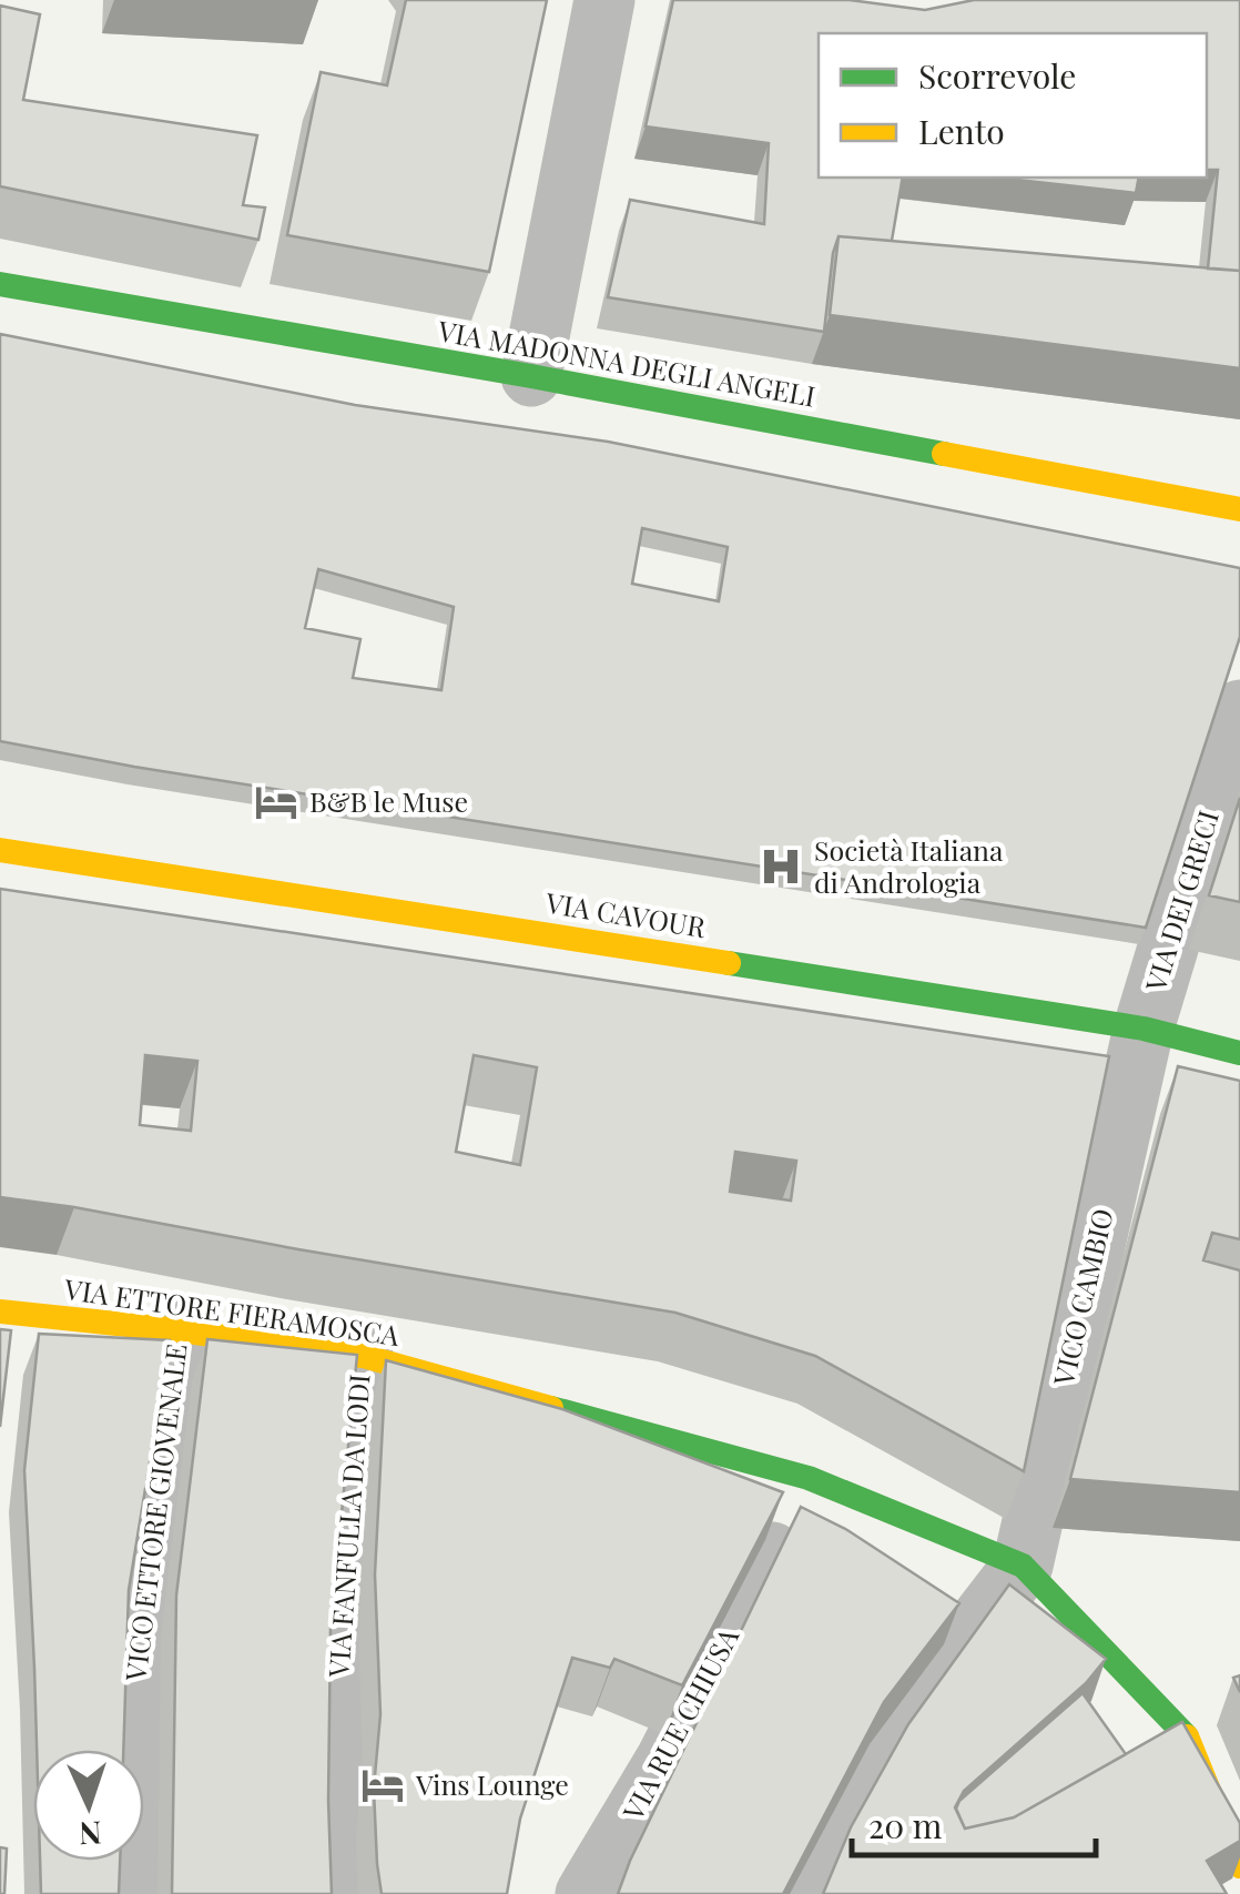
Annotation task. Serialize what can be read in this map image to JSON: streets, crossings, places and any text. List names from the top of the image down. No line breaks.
{"streets":{"street":["VIA MADONNA DEGLI ANGELI","VIA DEI GRECI","VIA CAVOUR","VICO CAMBIO","VIA ETTORE FIERAMOSCA","VICO ETTORE GIOVENALE","VIA FANFULLA DA LODI","VIA RUE CHIUSA"]},"crossings":[["VIA DEI GRECI","VIA CAVOUR"],["VIA DEI GRECI","VICO CAMBIO"],["VIA CAVOUR","VICO CAMBIO"],["VICO CAMBIO","VIA ETTORE FIERAMOSCA"],["VIA ETTORE FIERAMOSCA","VICO ETTORE GIOVENALE"],["VIA ETTORE FIERAMOSCA","VIA FANFULLA DA LODI"],["VIA ETTORE FIERAMOSCA","VIA RUE CHIUSA"]],"places":{"hotel":["B&B le Muse","Vins Lounge"],"hospital":["Società Italiana di Andrologia"]},"legend":["Scorrevole","Lento"],"scale_bar":"20 m","north":"bottom"}
